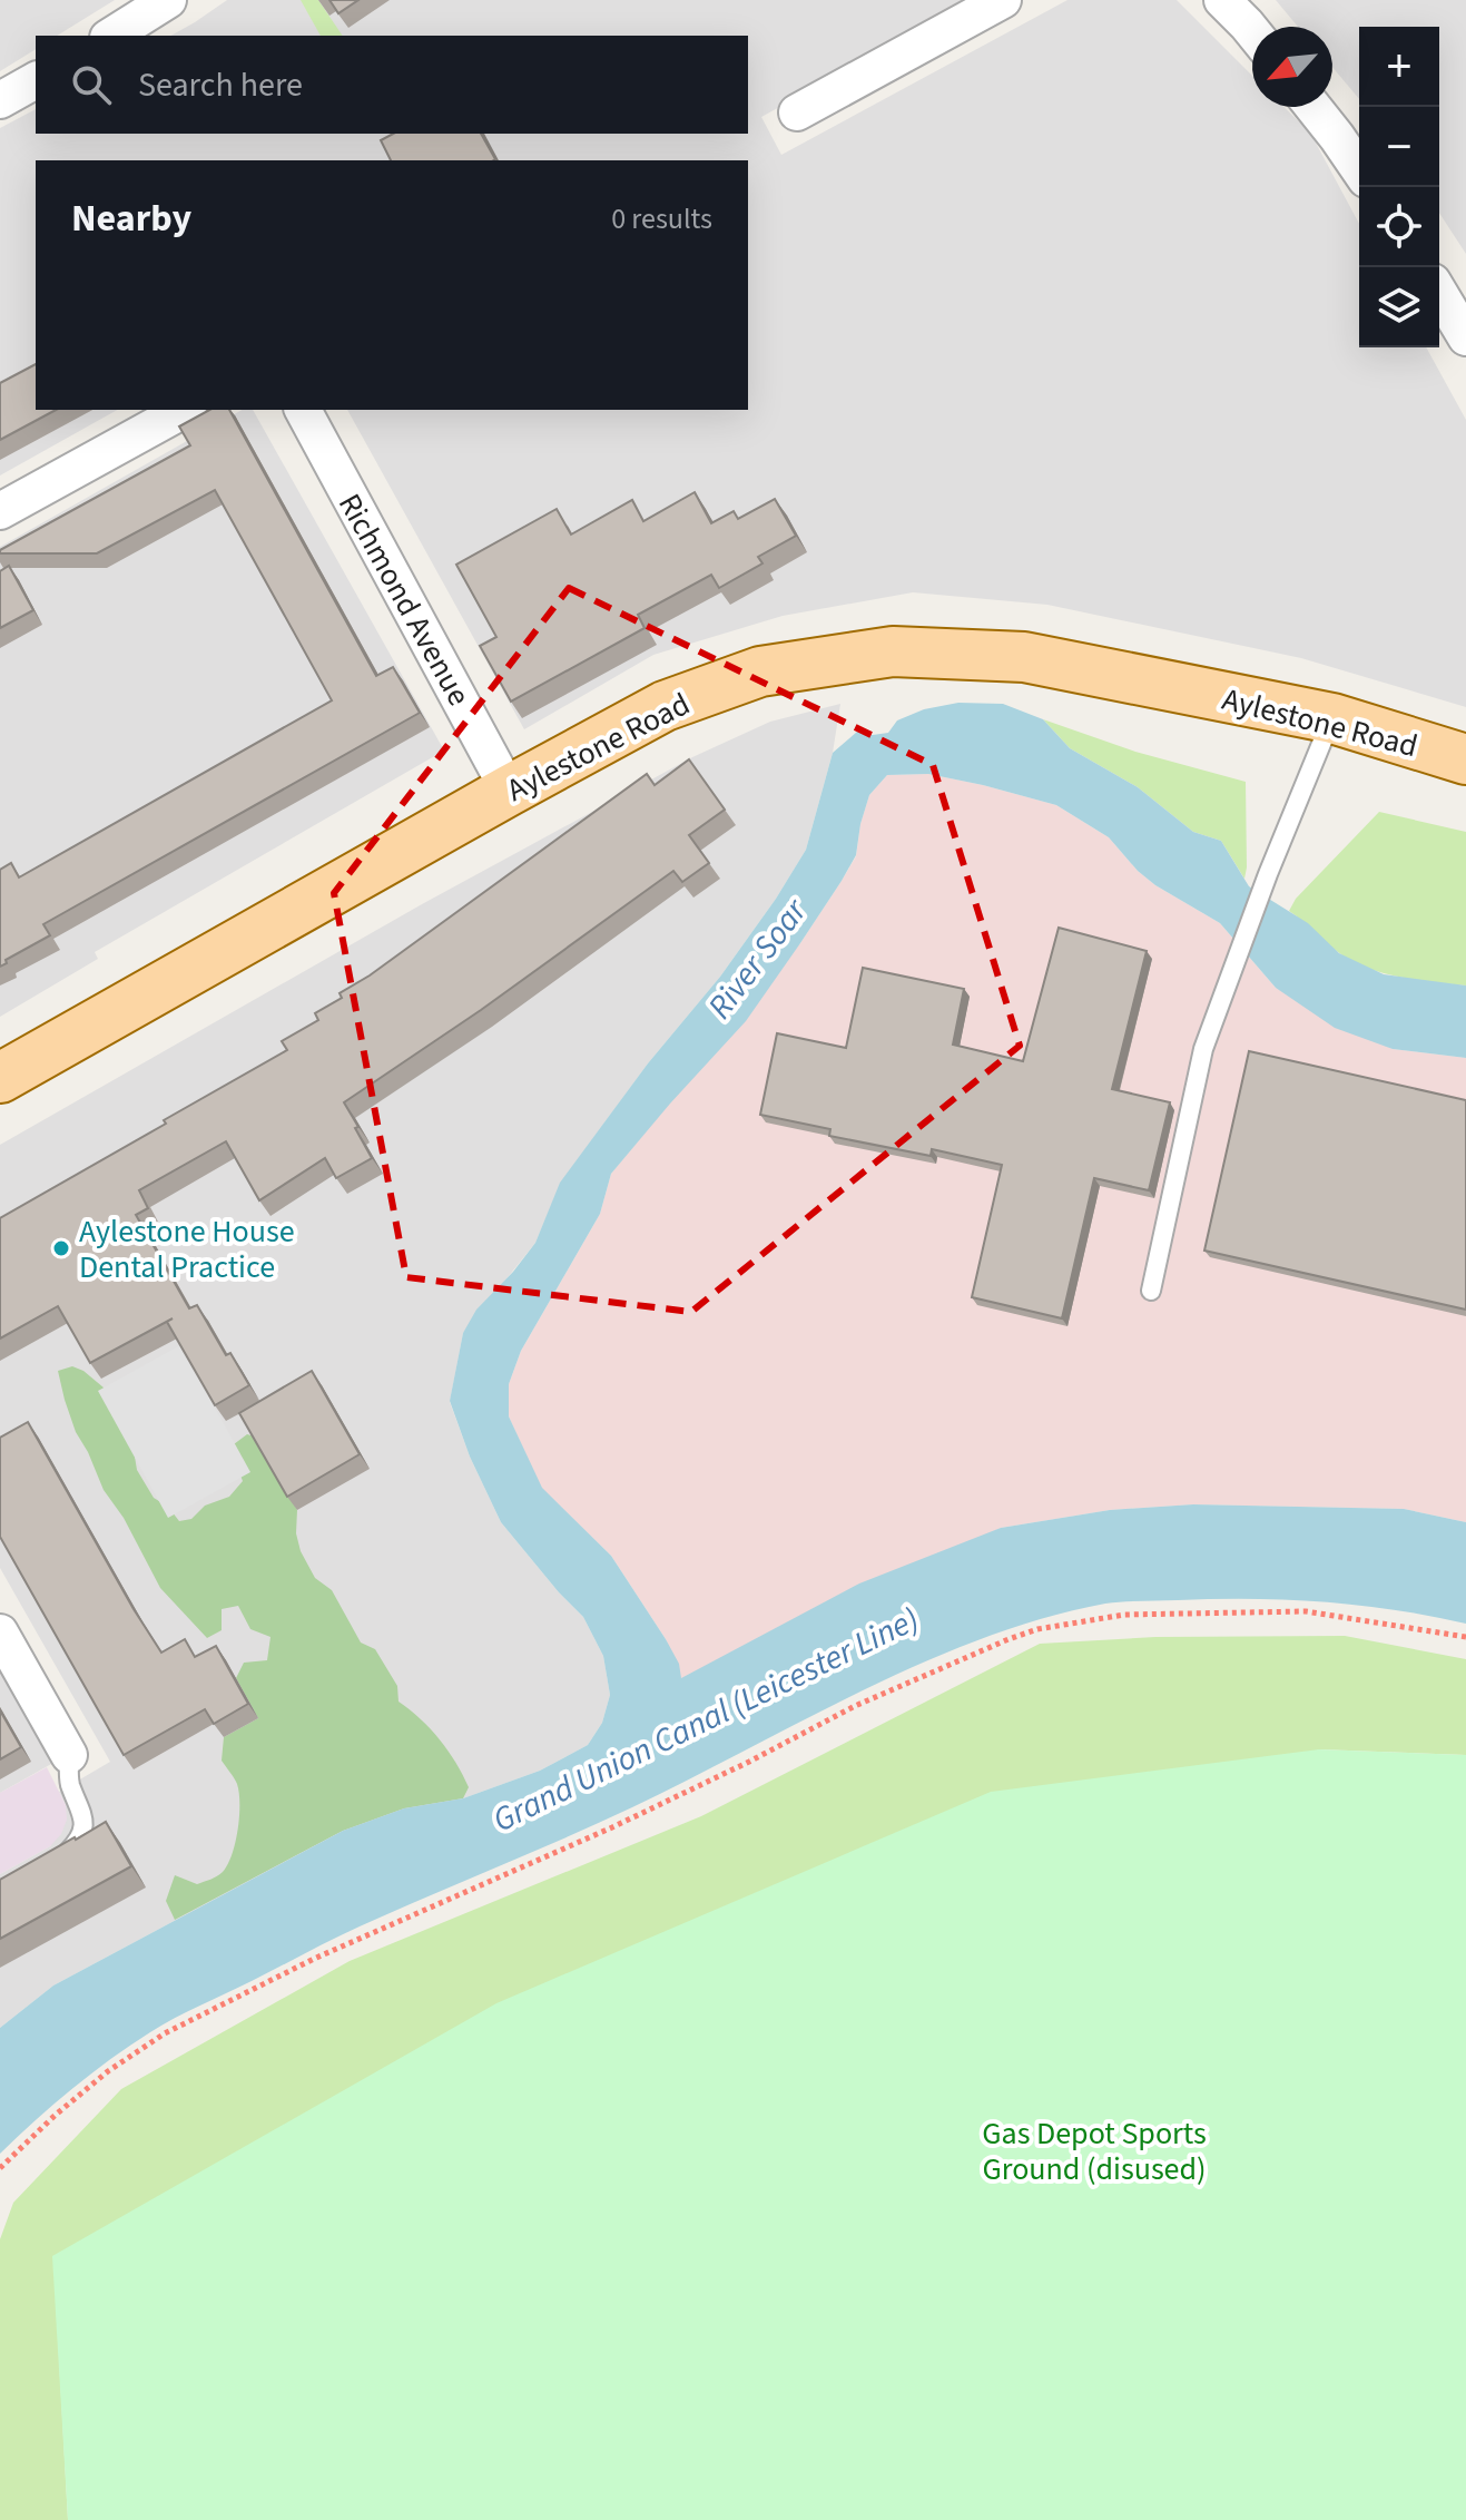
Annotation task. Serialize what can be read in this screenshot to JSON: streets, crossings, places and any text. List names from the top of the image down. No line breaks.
{"streets":{"main road":["Aylestone Road"],"street":["Richmond Avenue"]},"crossings":[["Richmond Avenue","Aylestone Road"]],"water":["River Soar","Grand Union Canal (Leicester Line)"],"parks":["Gas Depot Sports Ground (disused)"],"places":["Aylestone House Dental Practice"],"north":"bottom left","page":{"map_buttons":["+","−"],"search":"Search here","heading":["Nearby","0 results"]}}
